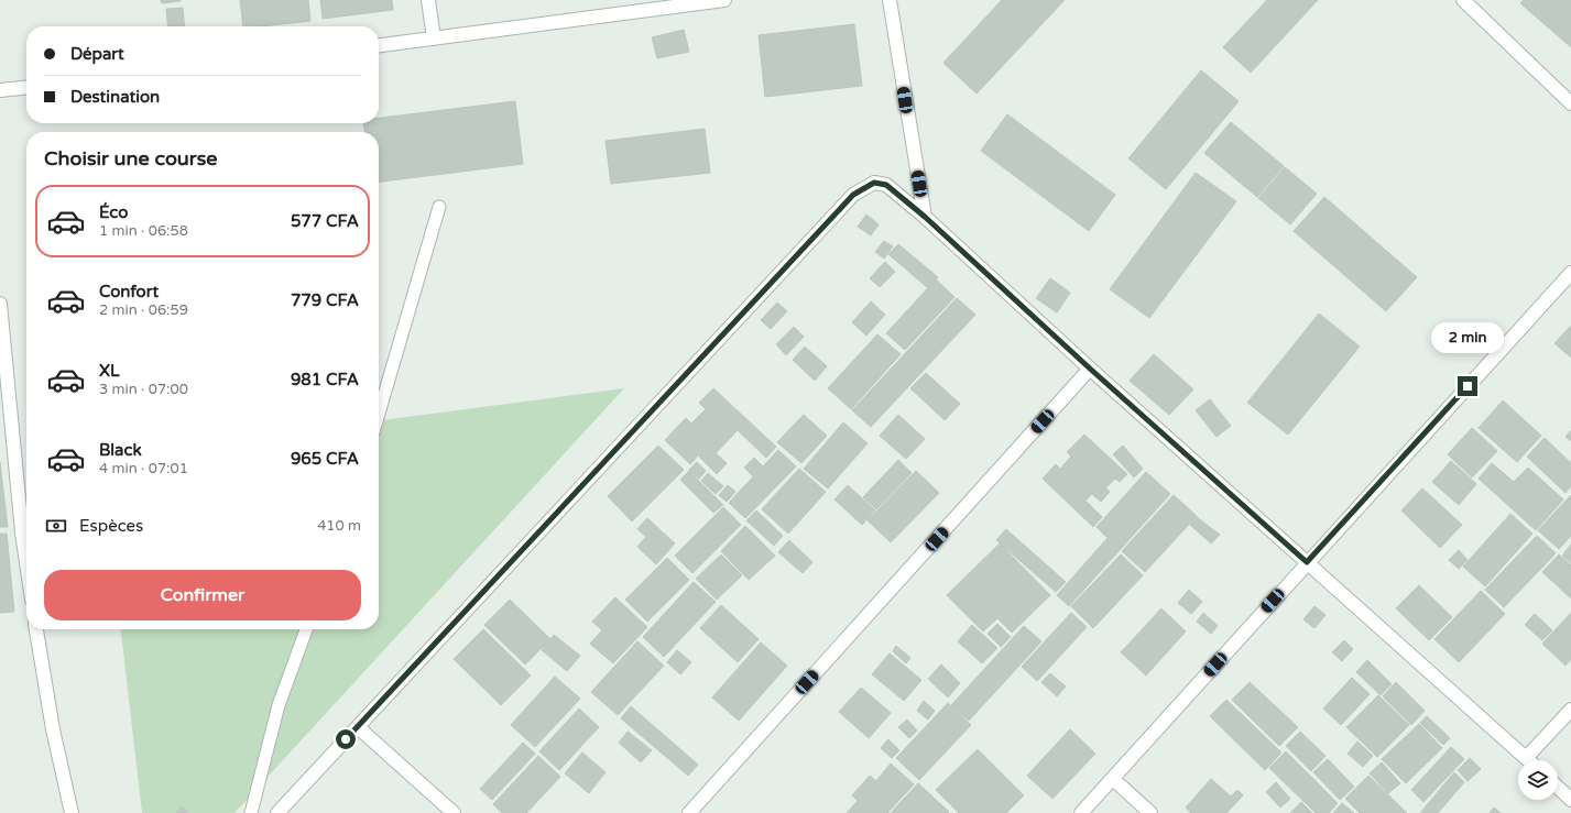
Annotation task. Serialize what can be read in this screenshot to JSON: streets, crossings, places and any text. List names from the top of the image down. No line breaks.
{"page":{"banner":["Départ","Destination"],"heading":"Choisir une course","list":[{"name":"Éco","note":"1 min · 06:58","value":"577 CFA"},{"name":"Confort","note":"2 min · 06:59","value":"779 CFA"},{"name":"XL","note":"3 min · 07:00","value":"981 CFA"},{"name":"Black","note":"4 min · 07:01","value":"965 CFA"}],"bubble":"2 min","pay":["Espèces","410 m"],"buttons":"Confirmer"}}
